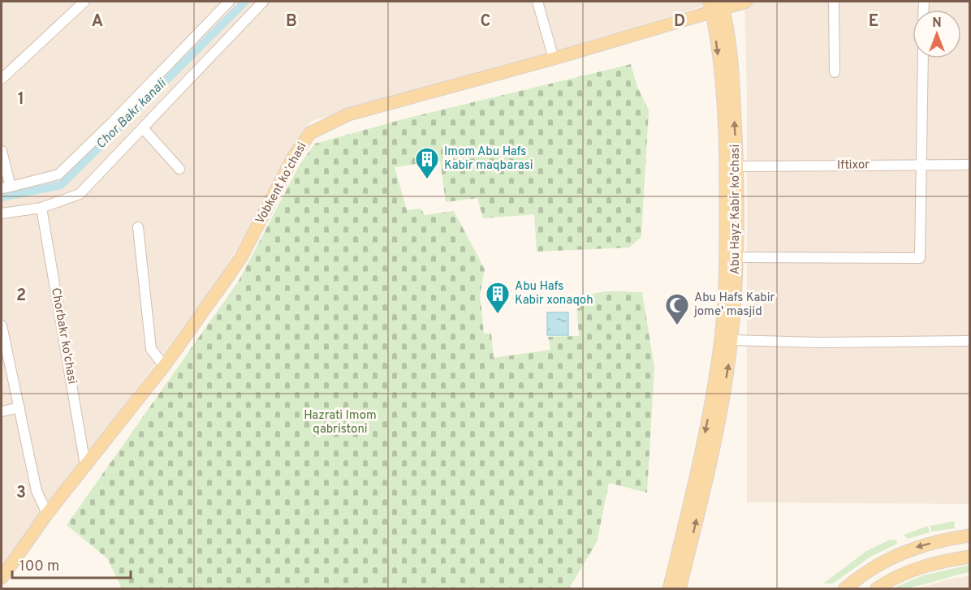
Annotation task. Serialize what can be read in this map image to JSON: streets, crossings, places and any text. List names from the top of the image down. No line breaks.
{"streets":{"main road":["Vobkent koʻchasi","Abu Hayz Kabir ko'chasi"],"street":["Iftixor","Chorbakr ko'chasi"]},"crossings":[["Iftixor","Abu Hayz Kabir ko'chasi"],["Vobkent koʻchasi","Abu Hayz Kabir ko'chasi"],["Vobkent koʻchasi","Chorbakr ko'chasi"]],"water":["Chor Bakr kanali"],"parks":["Hazrati Imom qabristoni"],"places":{"building":["Imom Abu Hafs Kabir maqbarasi","Abu Hafs Kabir xonaqoh"],"mosque":["Abu Hafs Kabir jome' masjid"]},"scale_bar":"100 m","north":"top","grid":{"columns":["A","B","C","D","E"],"rows":["1","2","3"]}}
